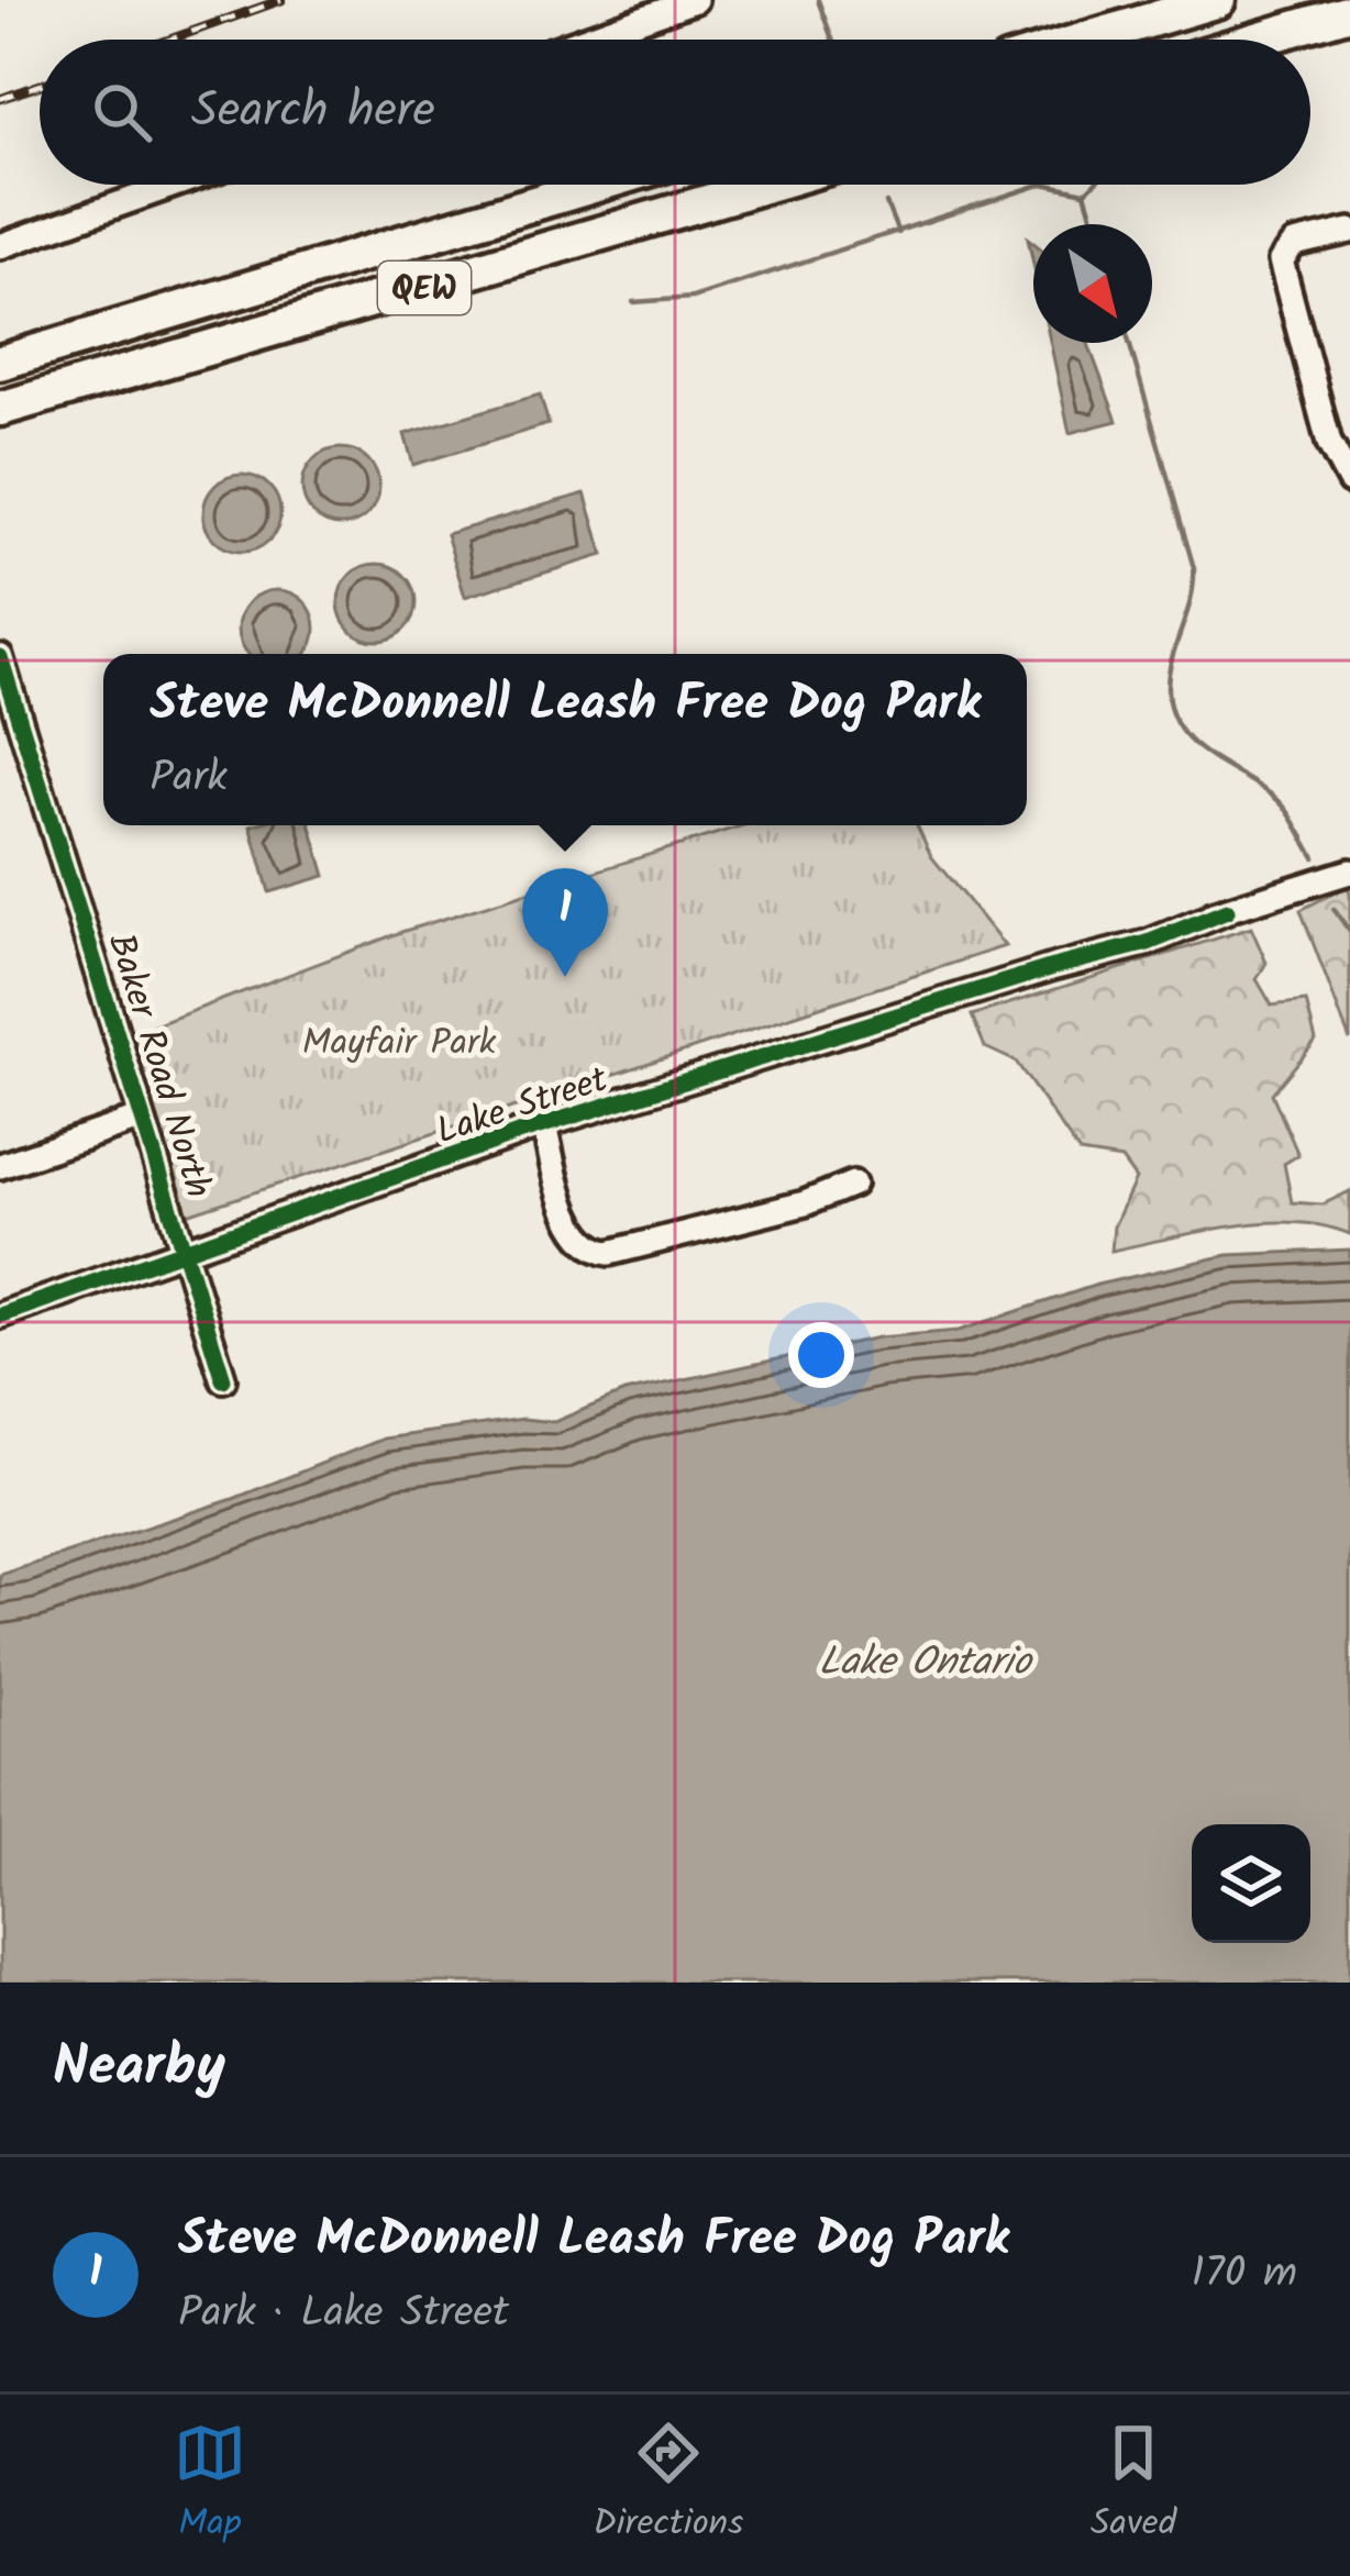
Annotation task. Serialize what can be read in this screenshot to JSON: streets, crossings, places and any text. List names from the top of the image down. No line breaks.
{"streets":{"highway":["QEW"],"street":["Baker Road North","Lake Street"]},"crossings":[["Baker Road North","Lake Street"]],"water":["Lake Ontario"],"parks":["Mayfair Park"],"north":"bottom right","page":{"search":"Search here","popup":["Steve McDonnell Leash Free Dog Park","Park"],"pins":"1","heading":"Nearby","list":[{"mark":"1","name":"Steve McDonnell Leash Free Dog Park","note":"Park · Lake Street","value":"170 m"}],"nav":["Map","Directions","Saved"]}}
